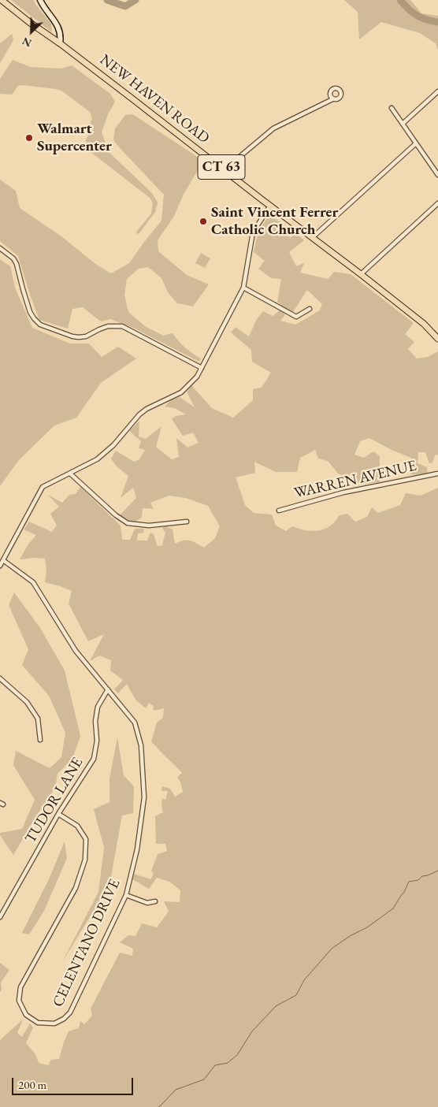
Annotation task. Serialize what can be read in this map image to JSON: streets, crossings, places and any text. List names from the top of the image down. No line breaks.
{"streets":{"main road":["NEW HAVEN ROAD","CT 63"],"street":["WARREN AVENUE","TUDOR LANE","CELENTANO DRIVE"]},"crossings":[["TUDOR LANE","CELENTANO DRIVE"]],"places":["Walmart Supercenter","Saint Vincent Ferrer Catholic Church"],"scale_bar":"200 m","north":"bottom left"}
